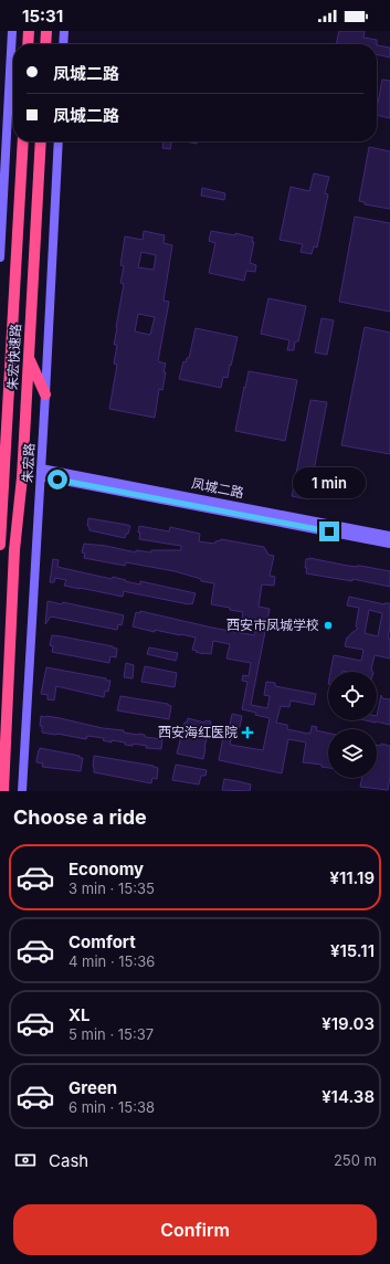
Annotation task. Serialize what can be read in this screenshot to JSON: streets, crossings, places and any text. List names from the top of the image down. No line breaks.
{"streets":{"highway":["朱宏快速路"],"main road":["朱宏路","凤城二路"]},"crossings":[["朱宏路","凤城二路"]],"places":{"other":["西安市凤城学校"],"health":["西安海红医院"]},"page":{"status":"15:31","banner":["凤城二路","凤城二路"],"bubble":"1 min","heading":"Choose a ride","list":[{"name":"Economy","note":"3 min · 15:35","value":"¥11.19"},{"name":"Comfort","note":"4 min · 15:36","value":"¥15.11"},{"name":"XL","note":"5 min · 15:37","value":"¥19.03"},{"name":"Green","note":"6 min · 15:38","value":"¥14.38"}],"pay":["Cash","250 m"],"buttons":"Confirm"}}
